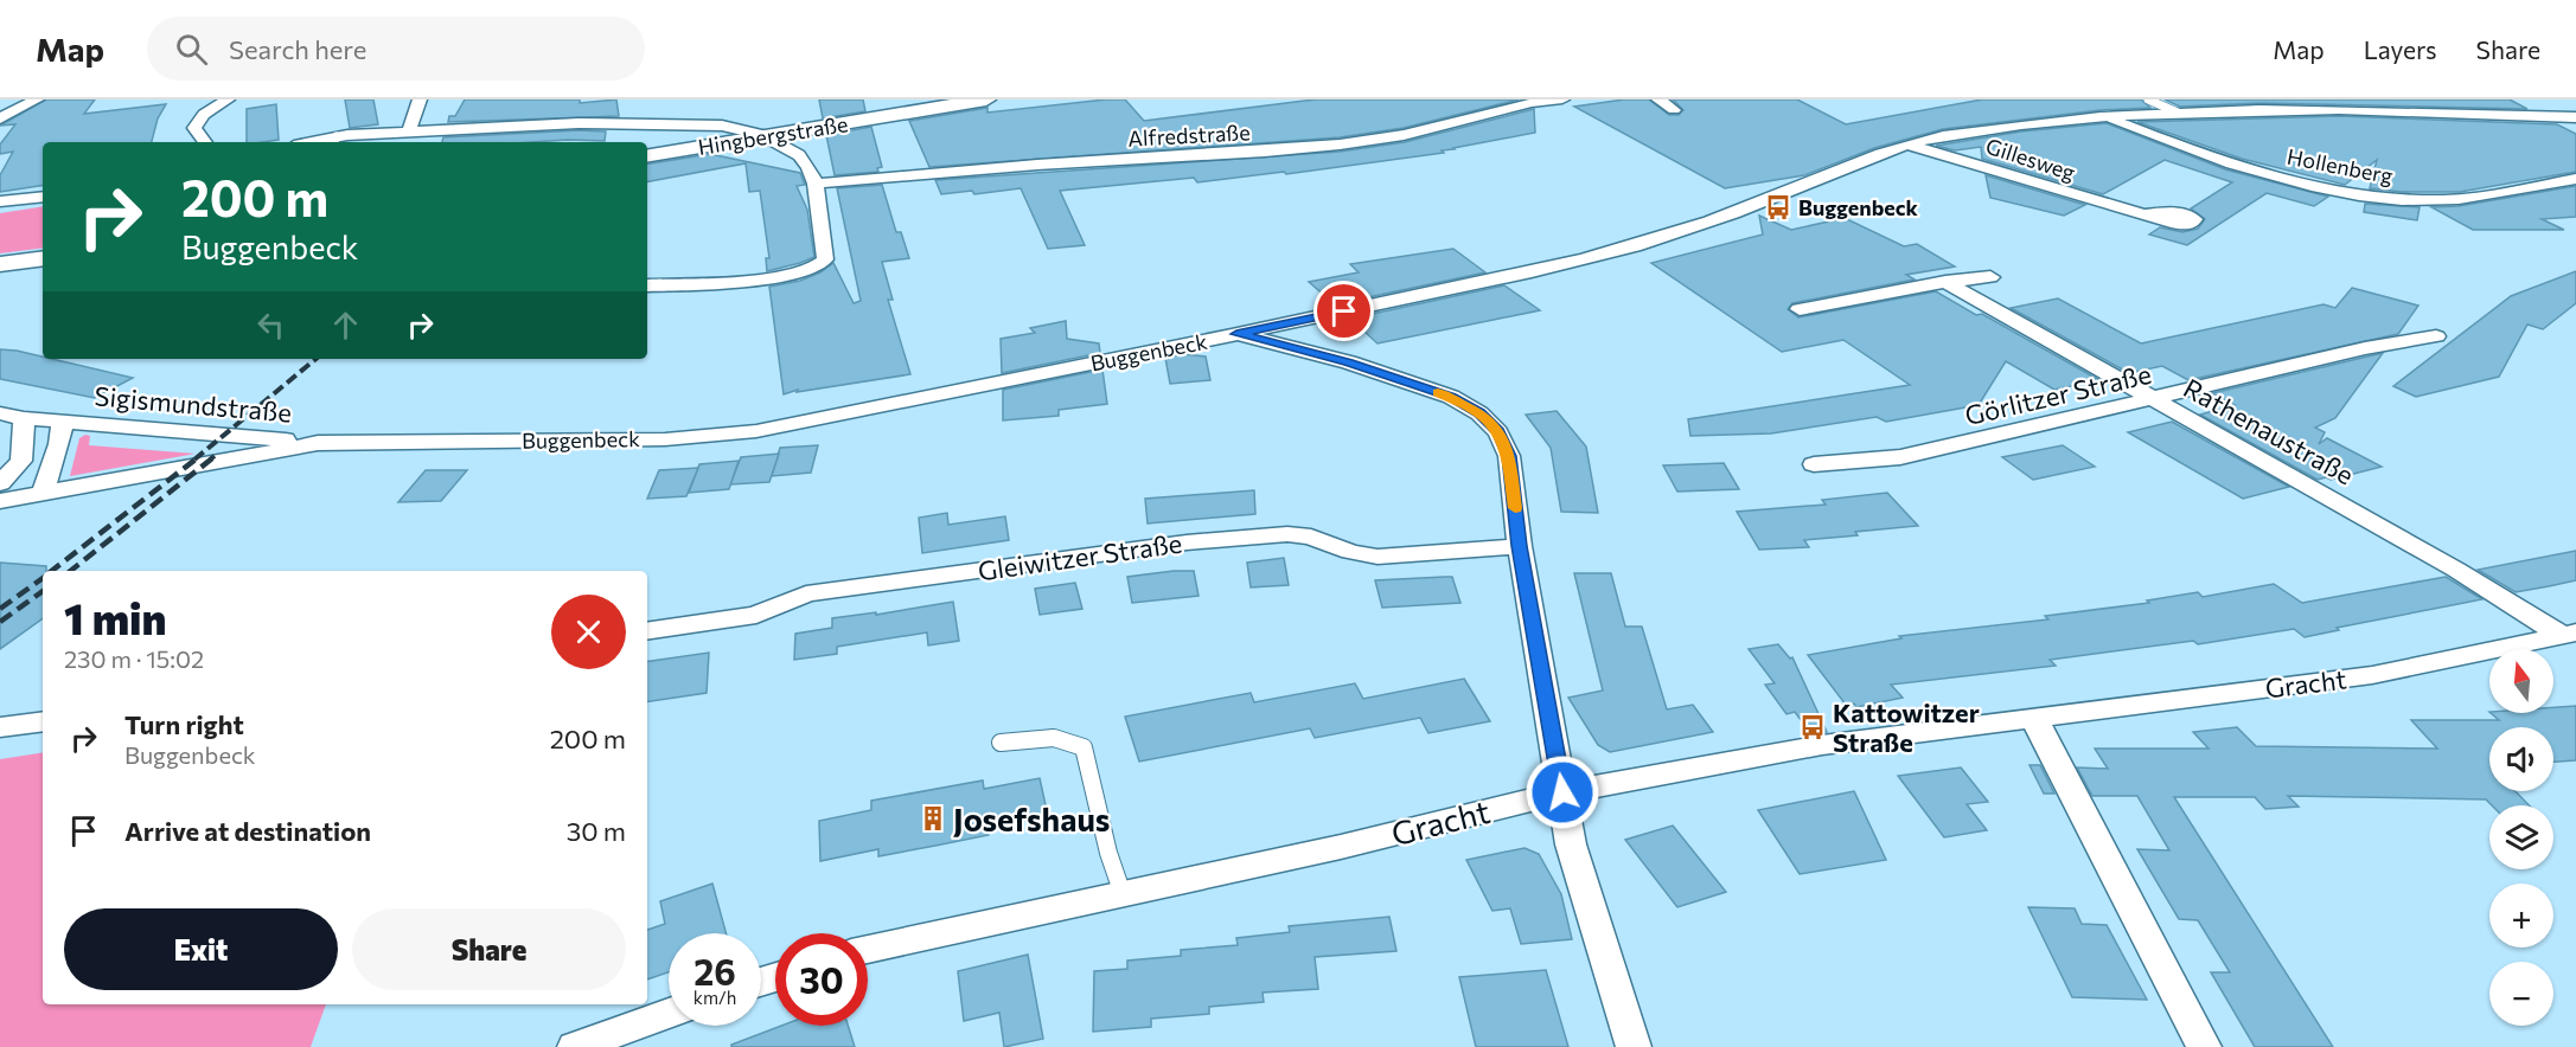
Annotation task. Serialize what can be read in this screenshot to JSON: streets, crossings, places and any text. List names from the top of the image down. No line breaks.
{"streets":{"street":["Hingbergstraße","Alfredstraße","Gillesweg","Hollenberg","Buggenbeck","Görlitzer Straße","Sigismundstraße","Rathenaustraße","Gleiwitzer Straße","Gracht"]},"crossings":[["Gillesweg","Buggenbeck"],["Hollenberg","Buggenbeck"],["Buggenbeck","Sigismundstraße"],["Görlitzer Straße","Rathenaustraße"],["Rathenaustraße","Gracht"]],"places":{"bus stop":["Buggenbeck","Kattowitzer Straße"],"building":["Josefshaus"]},"north":"top","page":{"header":"Map","search":"Search here","nav":["Map","Layers","Share"],"turn":["200 m","Buggenbeck"],"heading":["1 min","230 m · 15:02"],"map_buttons":["+","−"],"list":[{"name":"Turn right","note":"Buggenbeck","value":"200 m"},{"name":"Arrive at destination","value":"30 m"}],"buttons":["Exit","Share"],"speed":"26 km/h","limit":"30"}}
